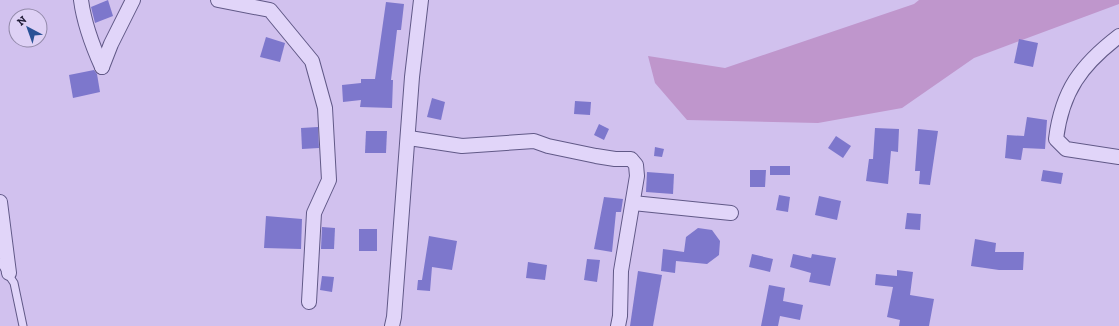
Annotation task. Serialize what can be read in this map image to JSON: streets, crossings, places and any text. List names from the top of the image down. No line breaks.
{"north":"top left"}
